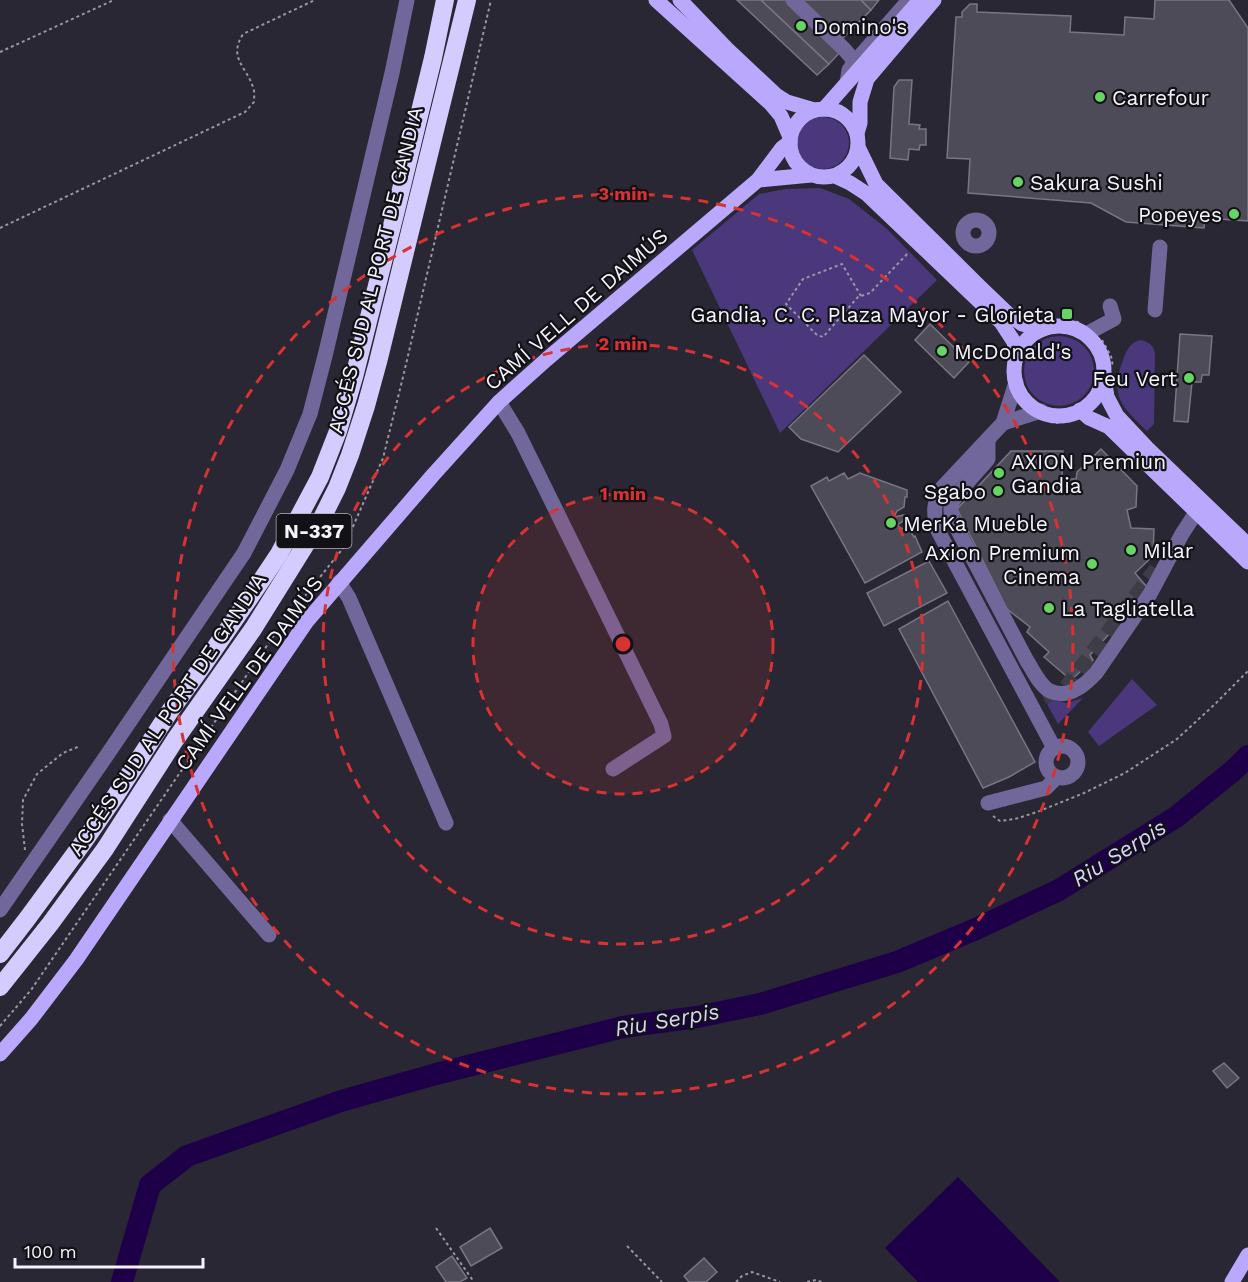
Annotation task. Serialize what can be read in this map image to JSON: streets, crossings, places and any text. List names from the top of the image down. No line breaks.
{"streets":{"highway":["ACCÉS SUD AL PORT DE GANDIA","N-337"],"main road":["CAMÍ VELL DE DAIMÚS"]},"water":["Riu Serpis"],"places":{"other":["Domino's","Carrefour","Sakura Sushi","Popeyes","McDonald's","Feu Vert","AXION Premiun Gandia","Sgabo","MerKa Mueble","Milar","Axion Premium Cinema","La Tagliatella"],"transit":["Gandia, C. C. Plaza Mayor - Glorieta"]},"scale_bar":"100 m","rings":["3 min","2 min","1 min"]}
